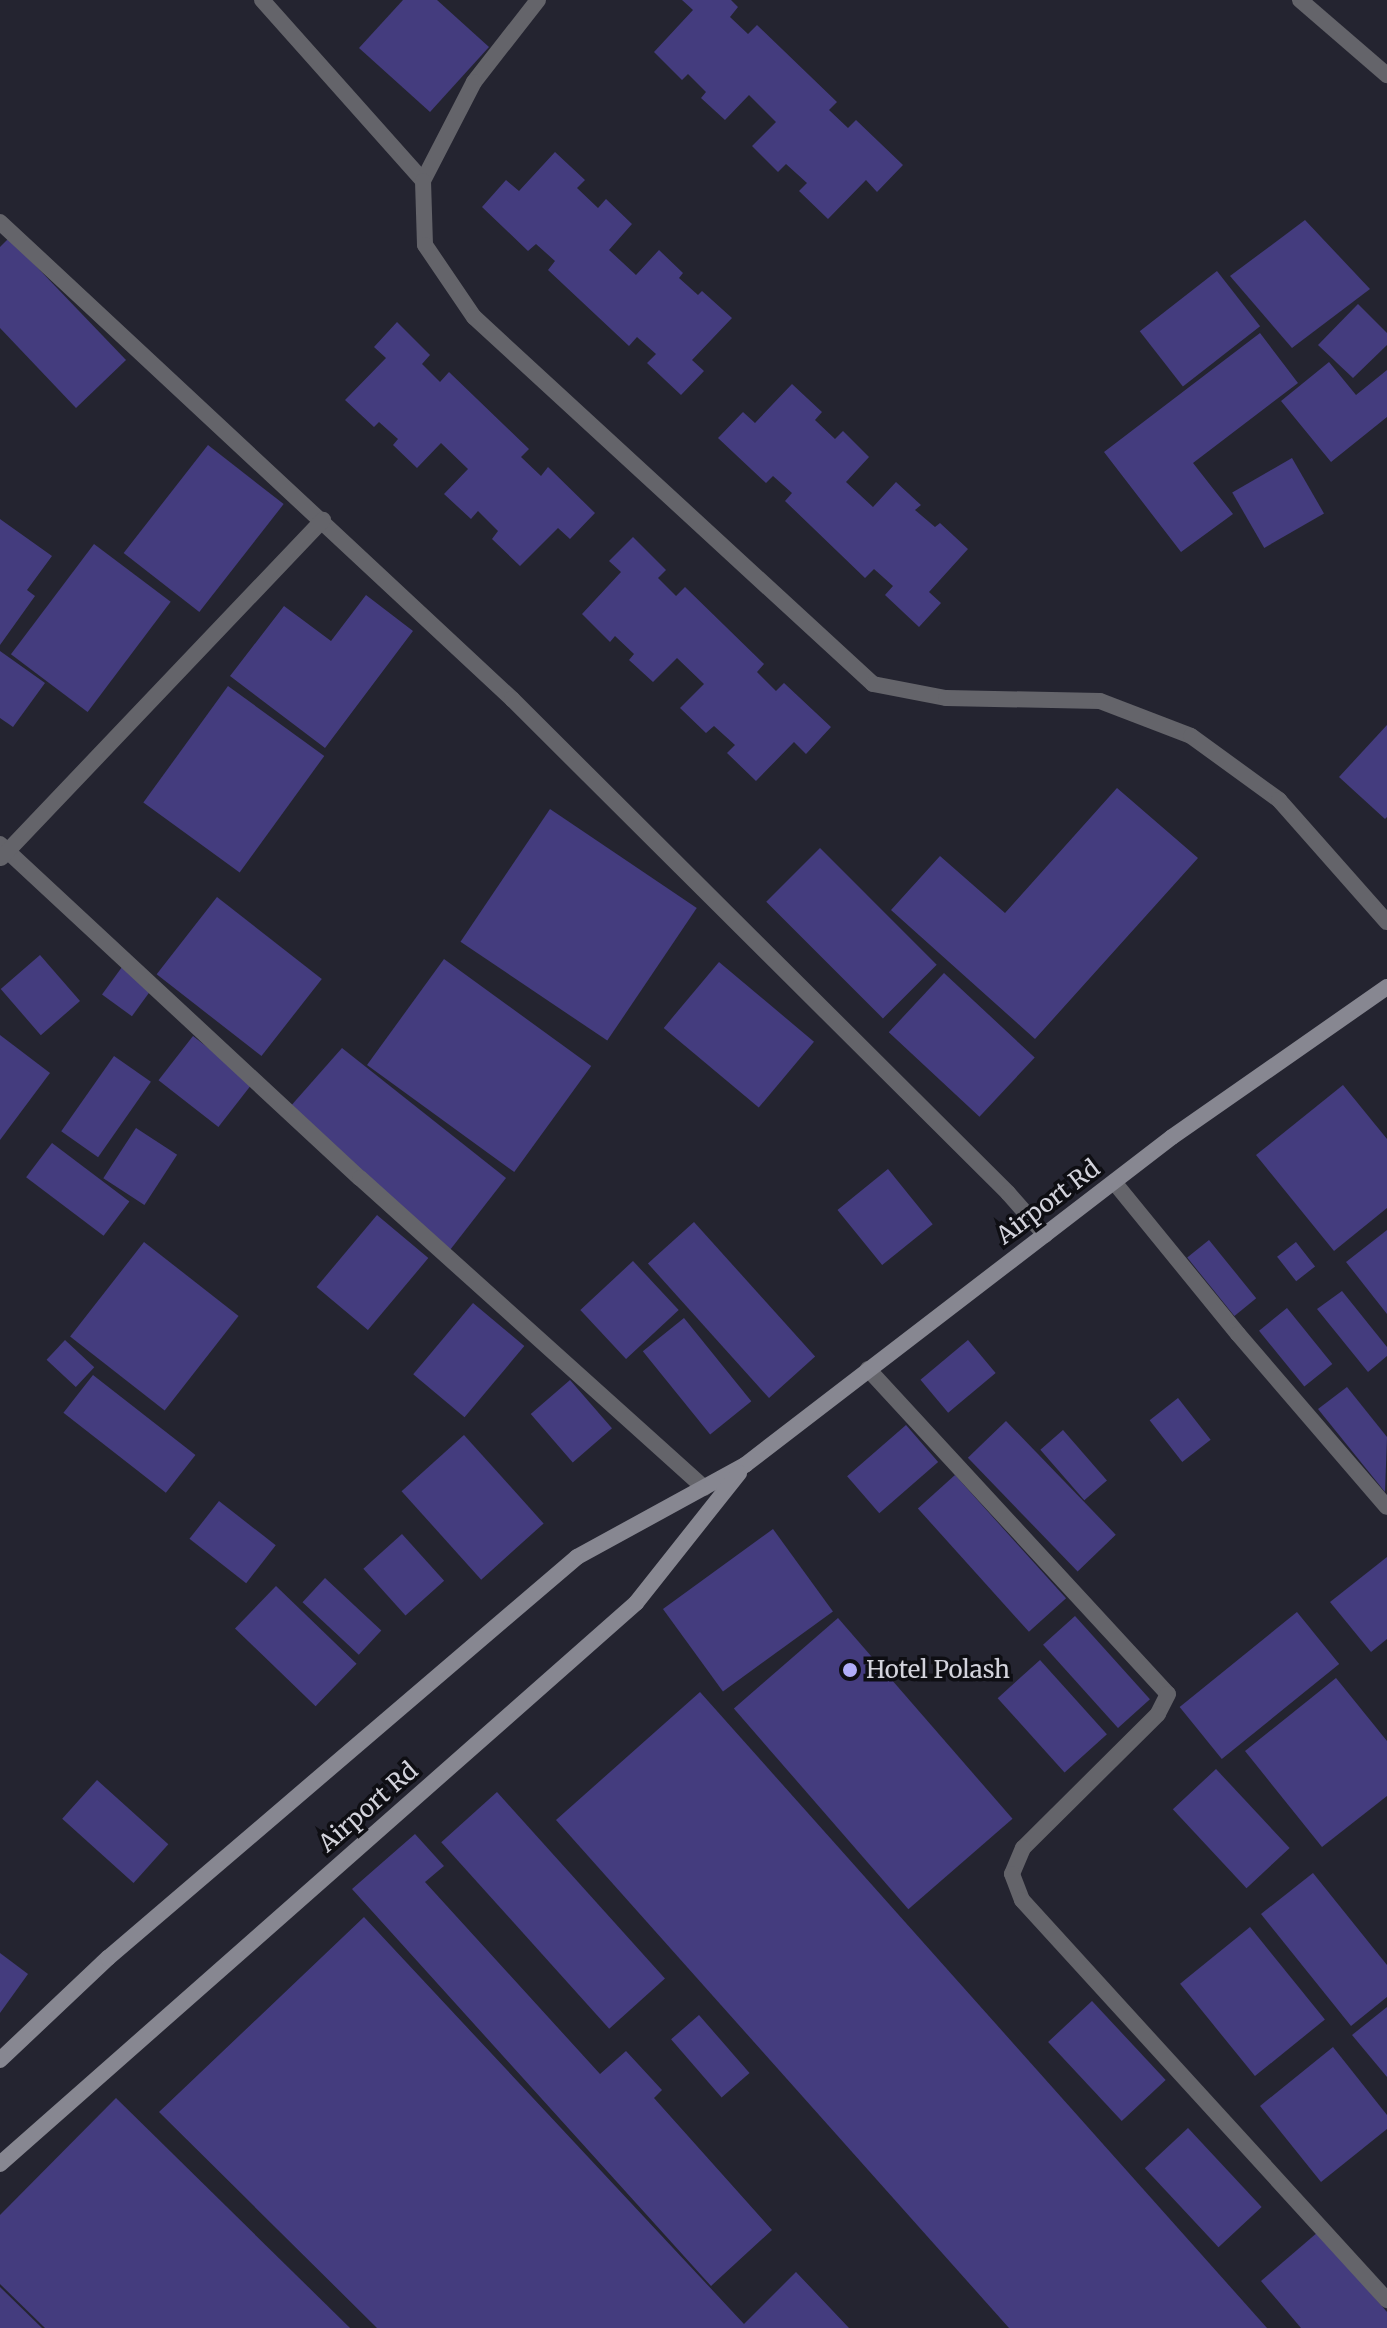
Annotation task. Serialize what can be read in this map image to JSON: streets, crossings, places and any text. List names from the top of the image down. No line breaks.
{"streets":{"main road":["Airport Rd"]},"places":["Hotel Polash"]}
